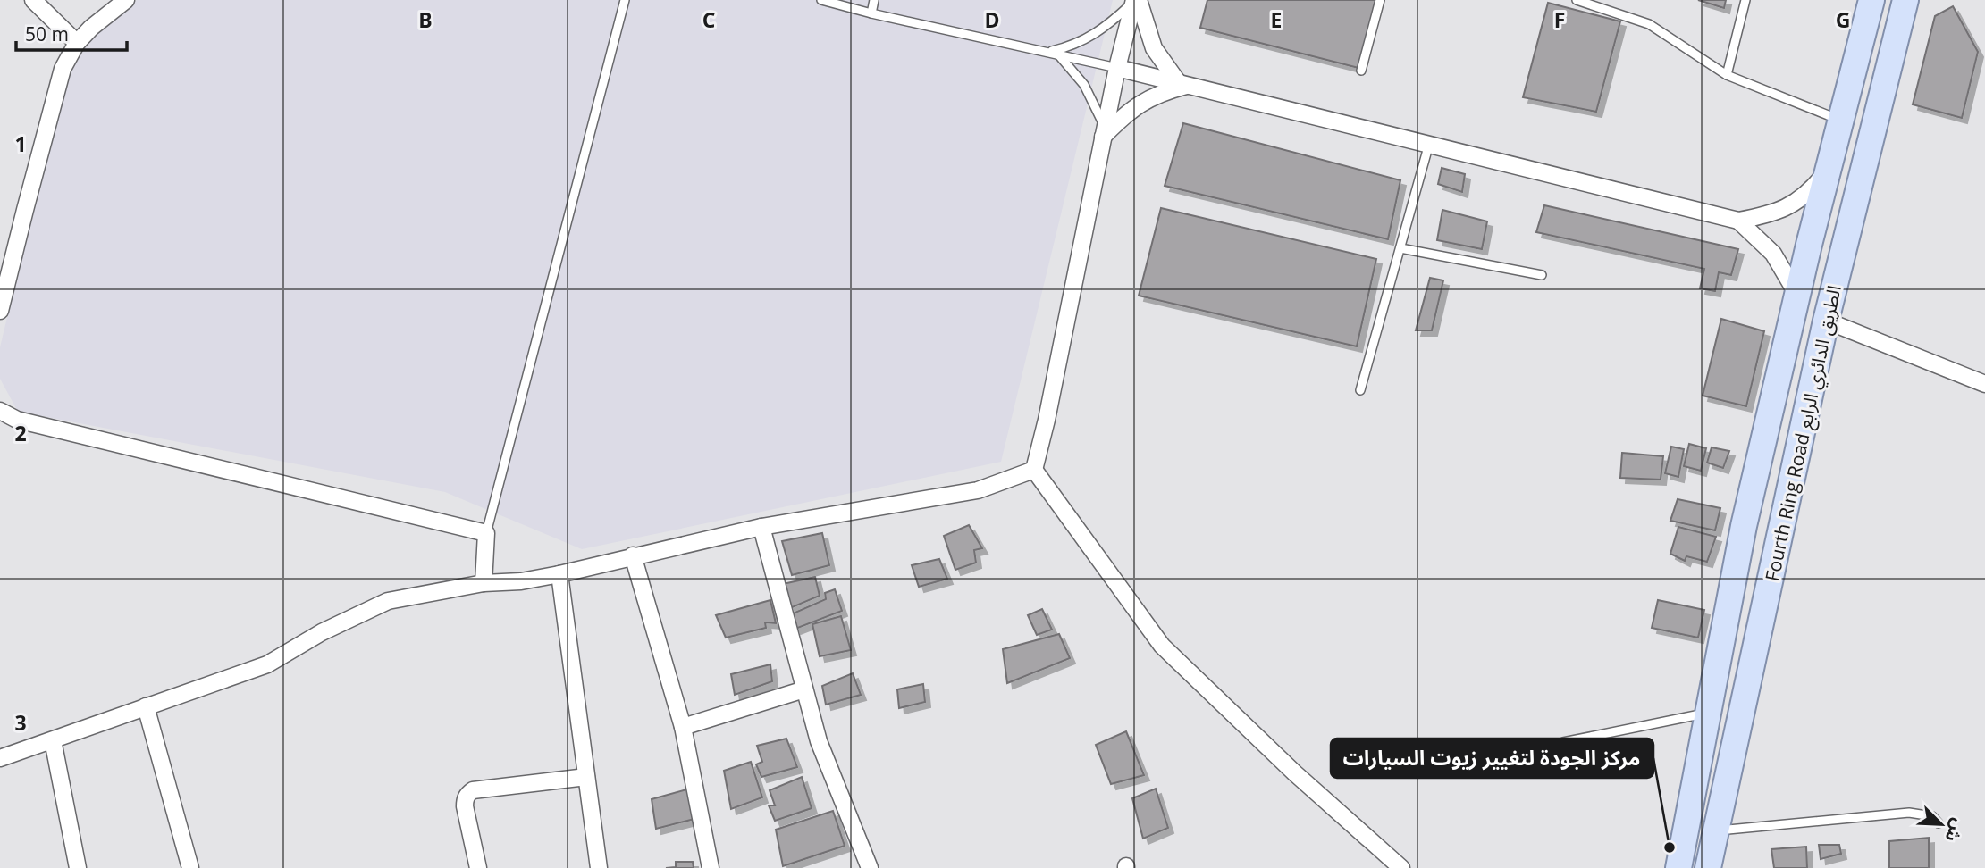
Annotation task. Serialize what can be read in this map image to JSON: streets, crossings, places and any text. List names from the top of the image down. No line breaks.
{"streets":{"main road":["Fourth Ring Road الطريق الدائري الرابع"]},"places":["مركز الجودة لتغيير زيوت السيارات"],"scale_bar":"50 m","north":"bottom right","grid":{"columns":["B","C","D","E","F","G"],"rows":["1","2","3"]}}
